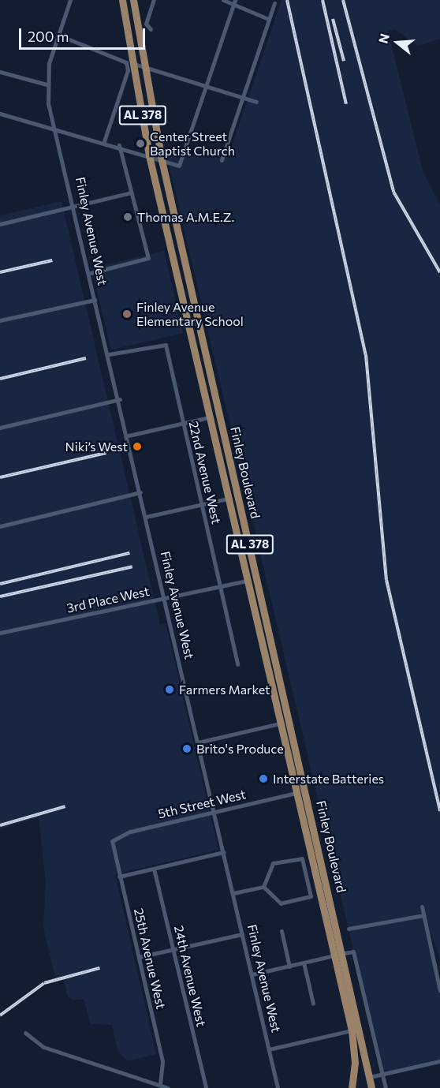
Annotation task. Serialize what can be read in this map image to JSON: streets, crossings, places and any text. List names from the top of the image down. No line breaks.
{"streets":{"main road":["AL 378","Finley Boulevard"],"street":["Finley Avenue West","22nd Avenue West","3rd Place West","5th Street West","25th Avenue West","24th Avenue West"]},"crossings":[["Finley Avenue West","22nd Avenue West"],["Finley Avenue West","3rd Place West"],["Finley Avenue West","5th Street West"],["22nd Avenue West","3rd Place West"],["Finley Boulevard","3rd Place West"],["Finley Boulevard","5th Street West"],["5th Street West","25th Avenue West"]],"places":["Center Street Baptist Church","Thomas A.M.E.Z.","Finley Avenue Elementary School","Niki’s West","Farmers Market","Brito's Produce","Interstate Batteries"],"scale_bar":"200 m","north":"left"}
